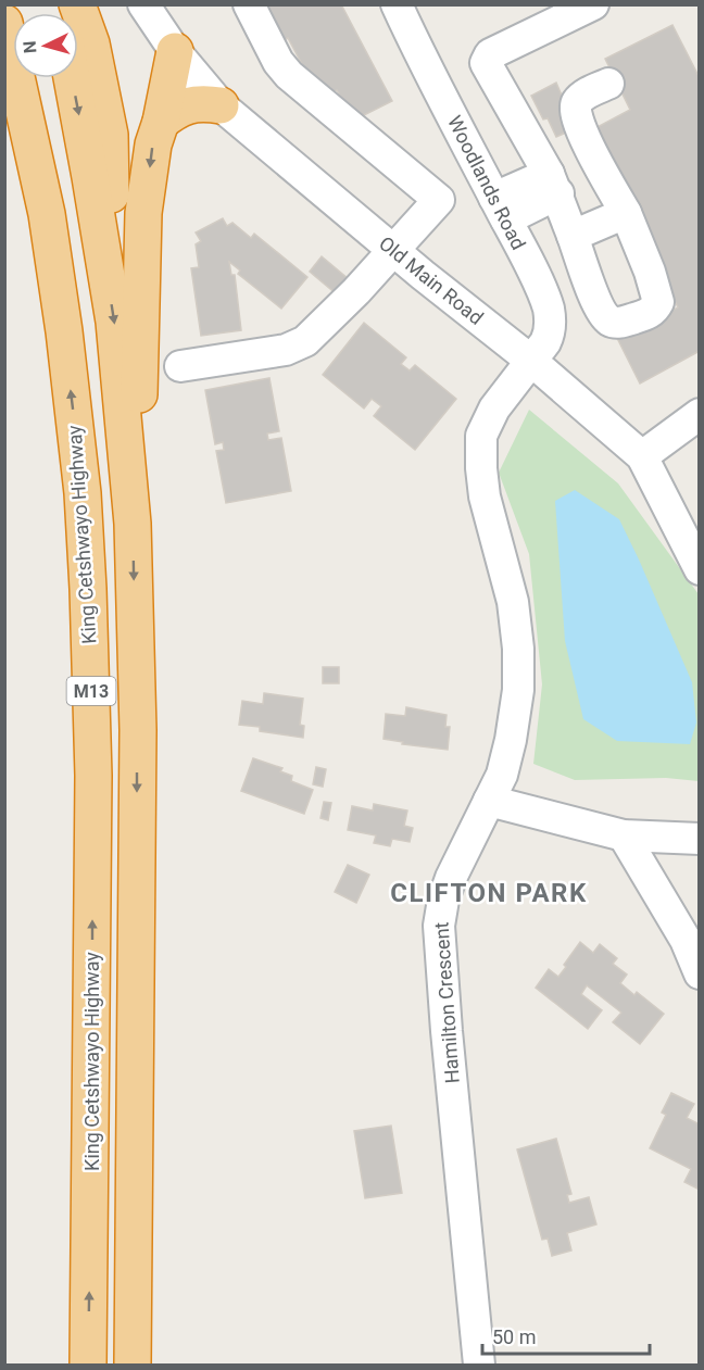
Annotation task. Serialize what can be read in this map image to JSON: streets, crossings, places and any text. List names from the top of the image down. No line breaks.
{"streets":{"highway":["King Cetshwayo Highway","M13"],"street":["Woodlands Road","Old Main Road","Hamilton Crescent"]},"crossings":[["Woodlands Road","Old Main Road"],["Woodlands Road","Hamilton Crescent"],["Old Main Road","Hamilton Crescent"]],"districts":["CLIFTON PARK"],"scale_bar":"50 m","north":"left"}
